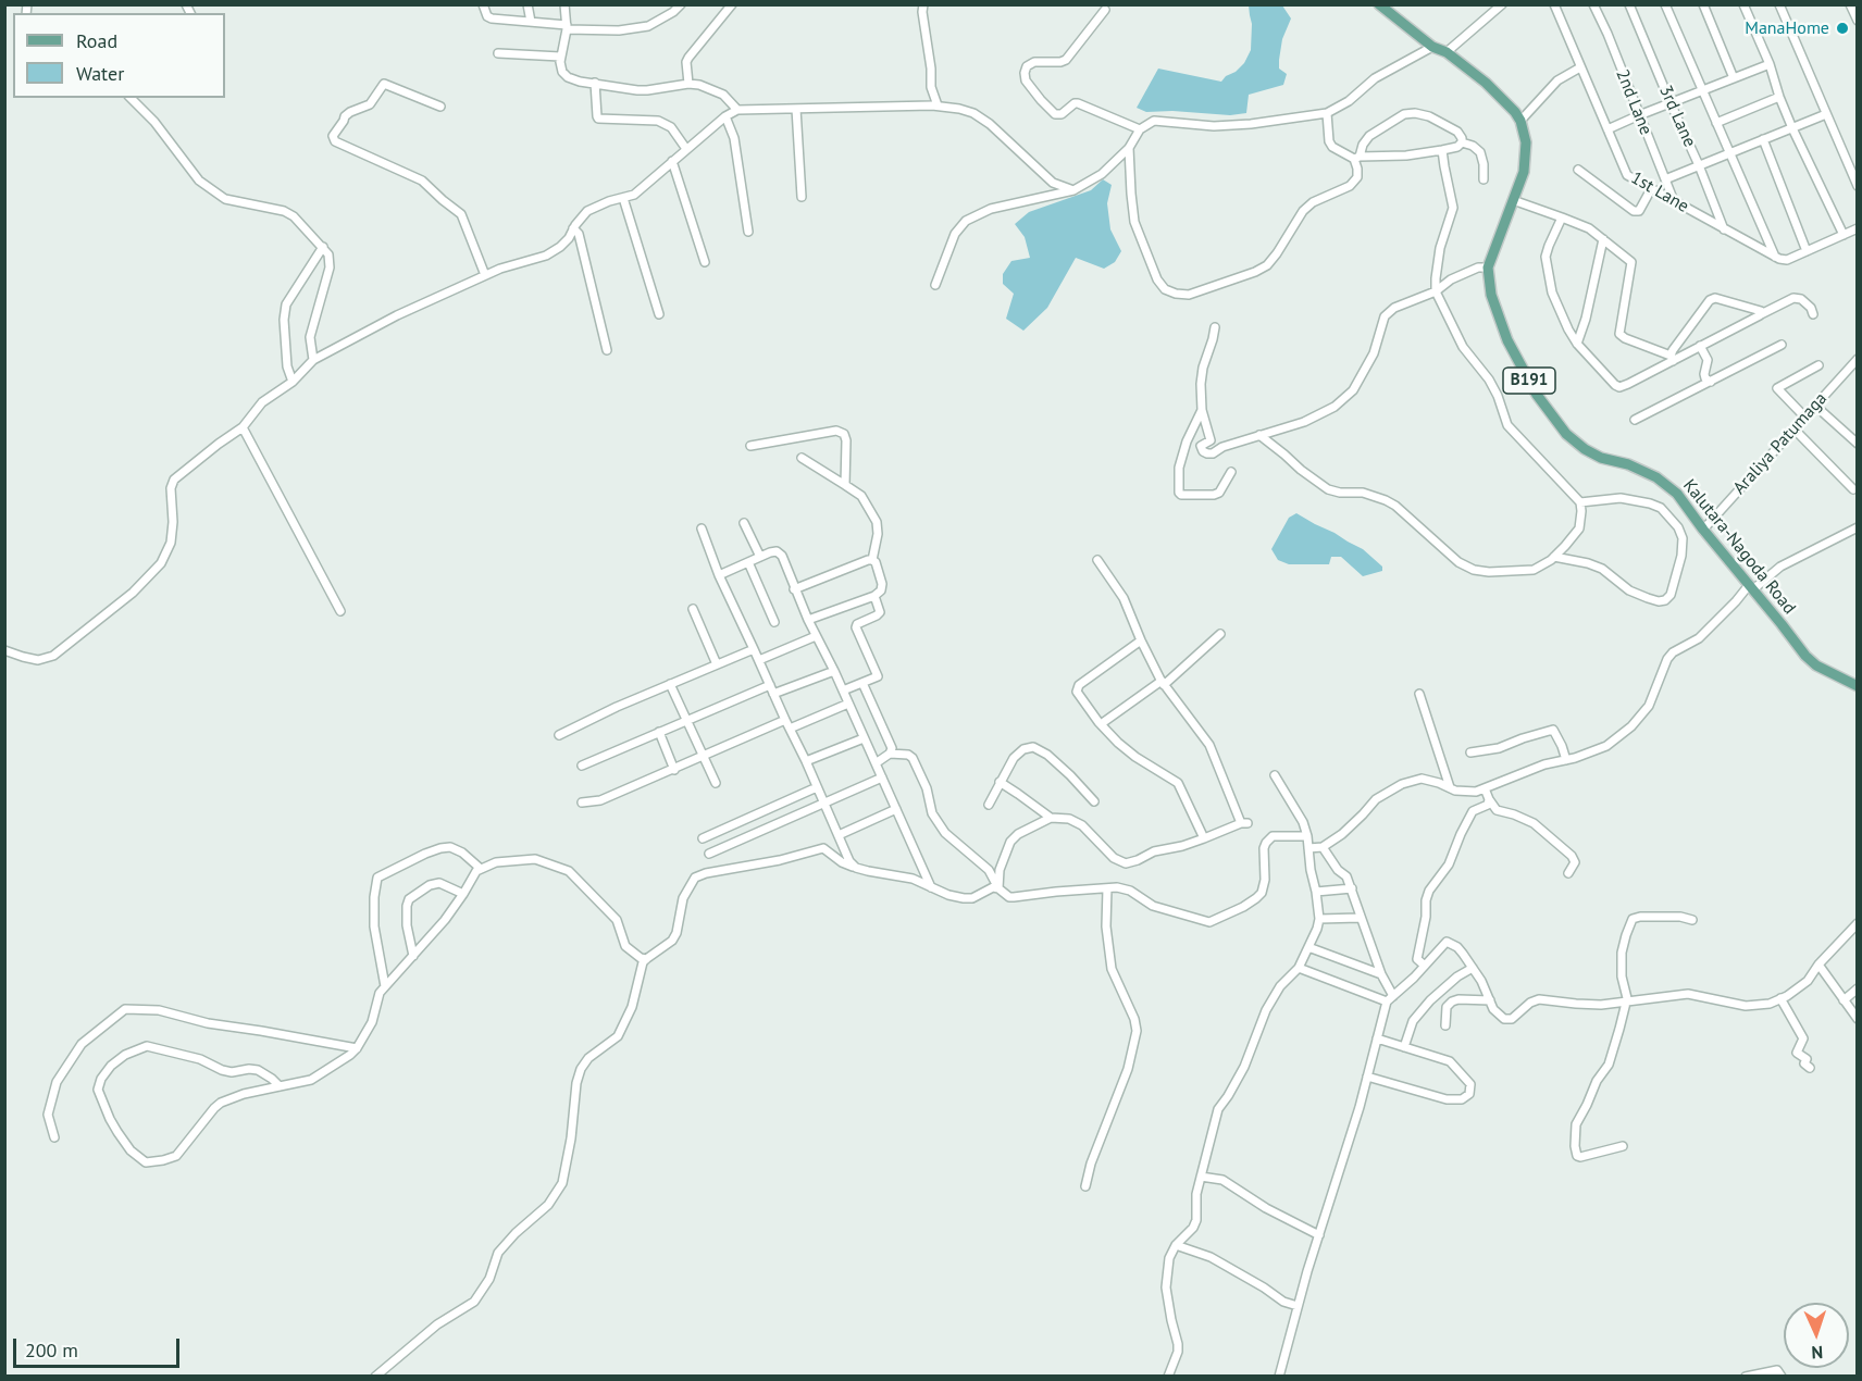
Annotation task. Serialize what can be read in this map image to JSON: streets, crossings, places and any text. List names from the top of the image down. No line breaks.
{"streets":{"main road":["B191","Kalutara-Nagoda Road"],"street":["2nd Lane","3rd Lane","1st Lane","Araliya Patumaga"]},"crossings":[["2nd Lane","1st Lane"],["3rd Lane","1st Lane"],["Araliya Patumaga","Kalutara-Nagoda Road"]],"places":["ManaHome"],"legend":["Road","Water"],"scale_bar":"200 m","north":"bottom"}
